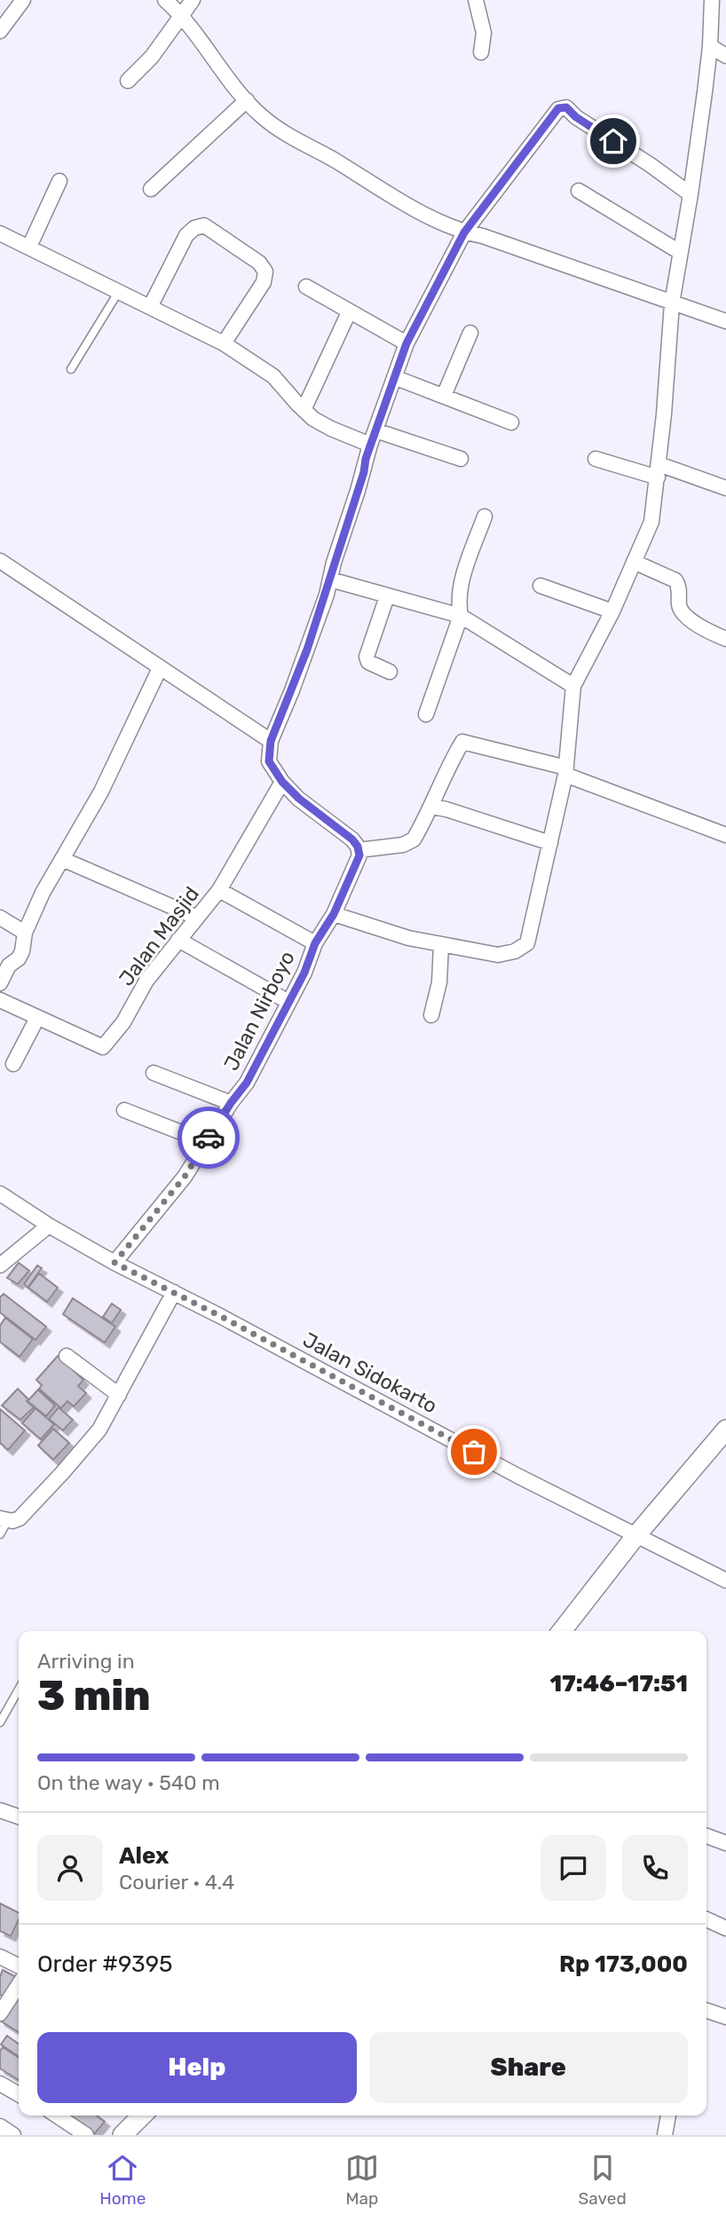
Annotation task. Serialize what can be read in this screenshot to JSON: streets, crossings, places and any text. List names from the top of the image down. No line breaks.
{"streets":{"street":["Jalan Masjid","Jalan Nirboyo","Jalan Sidokarto"]},"crossings":[["Jalan Nirboyo","Jalan Sidokarto"]],"page":{"heading":["3 min","Arriving in","17:46–17:51"],"panel":["Alex","Courier · 4.4","Order #9395","Rp 173,000"],"bar":"On the way · 540 m","buttons":["Help","Share"],"tabs":["Home","Map","Saved"]}}
